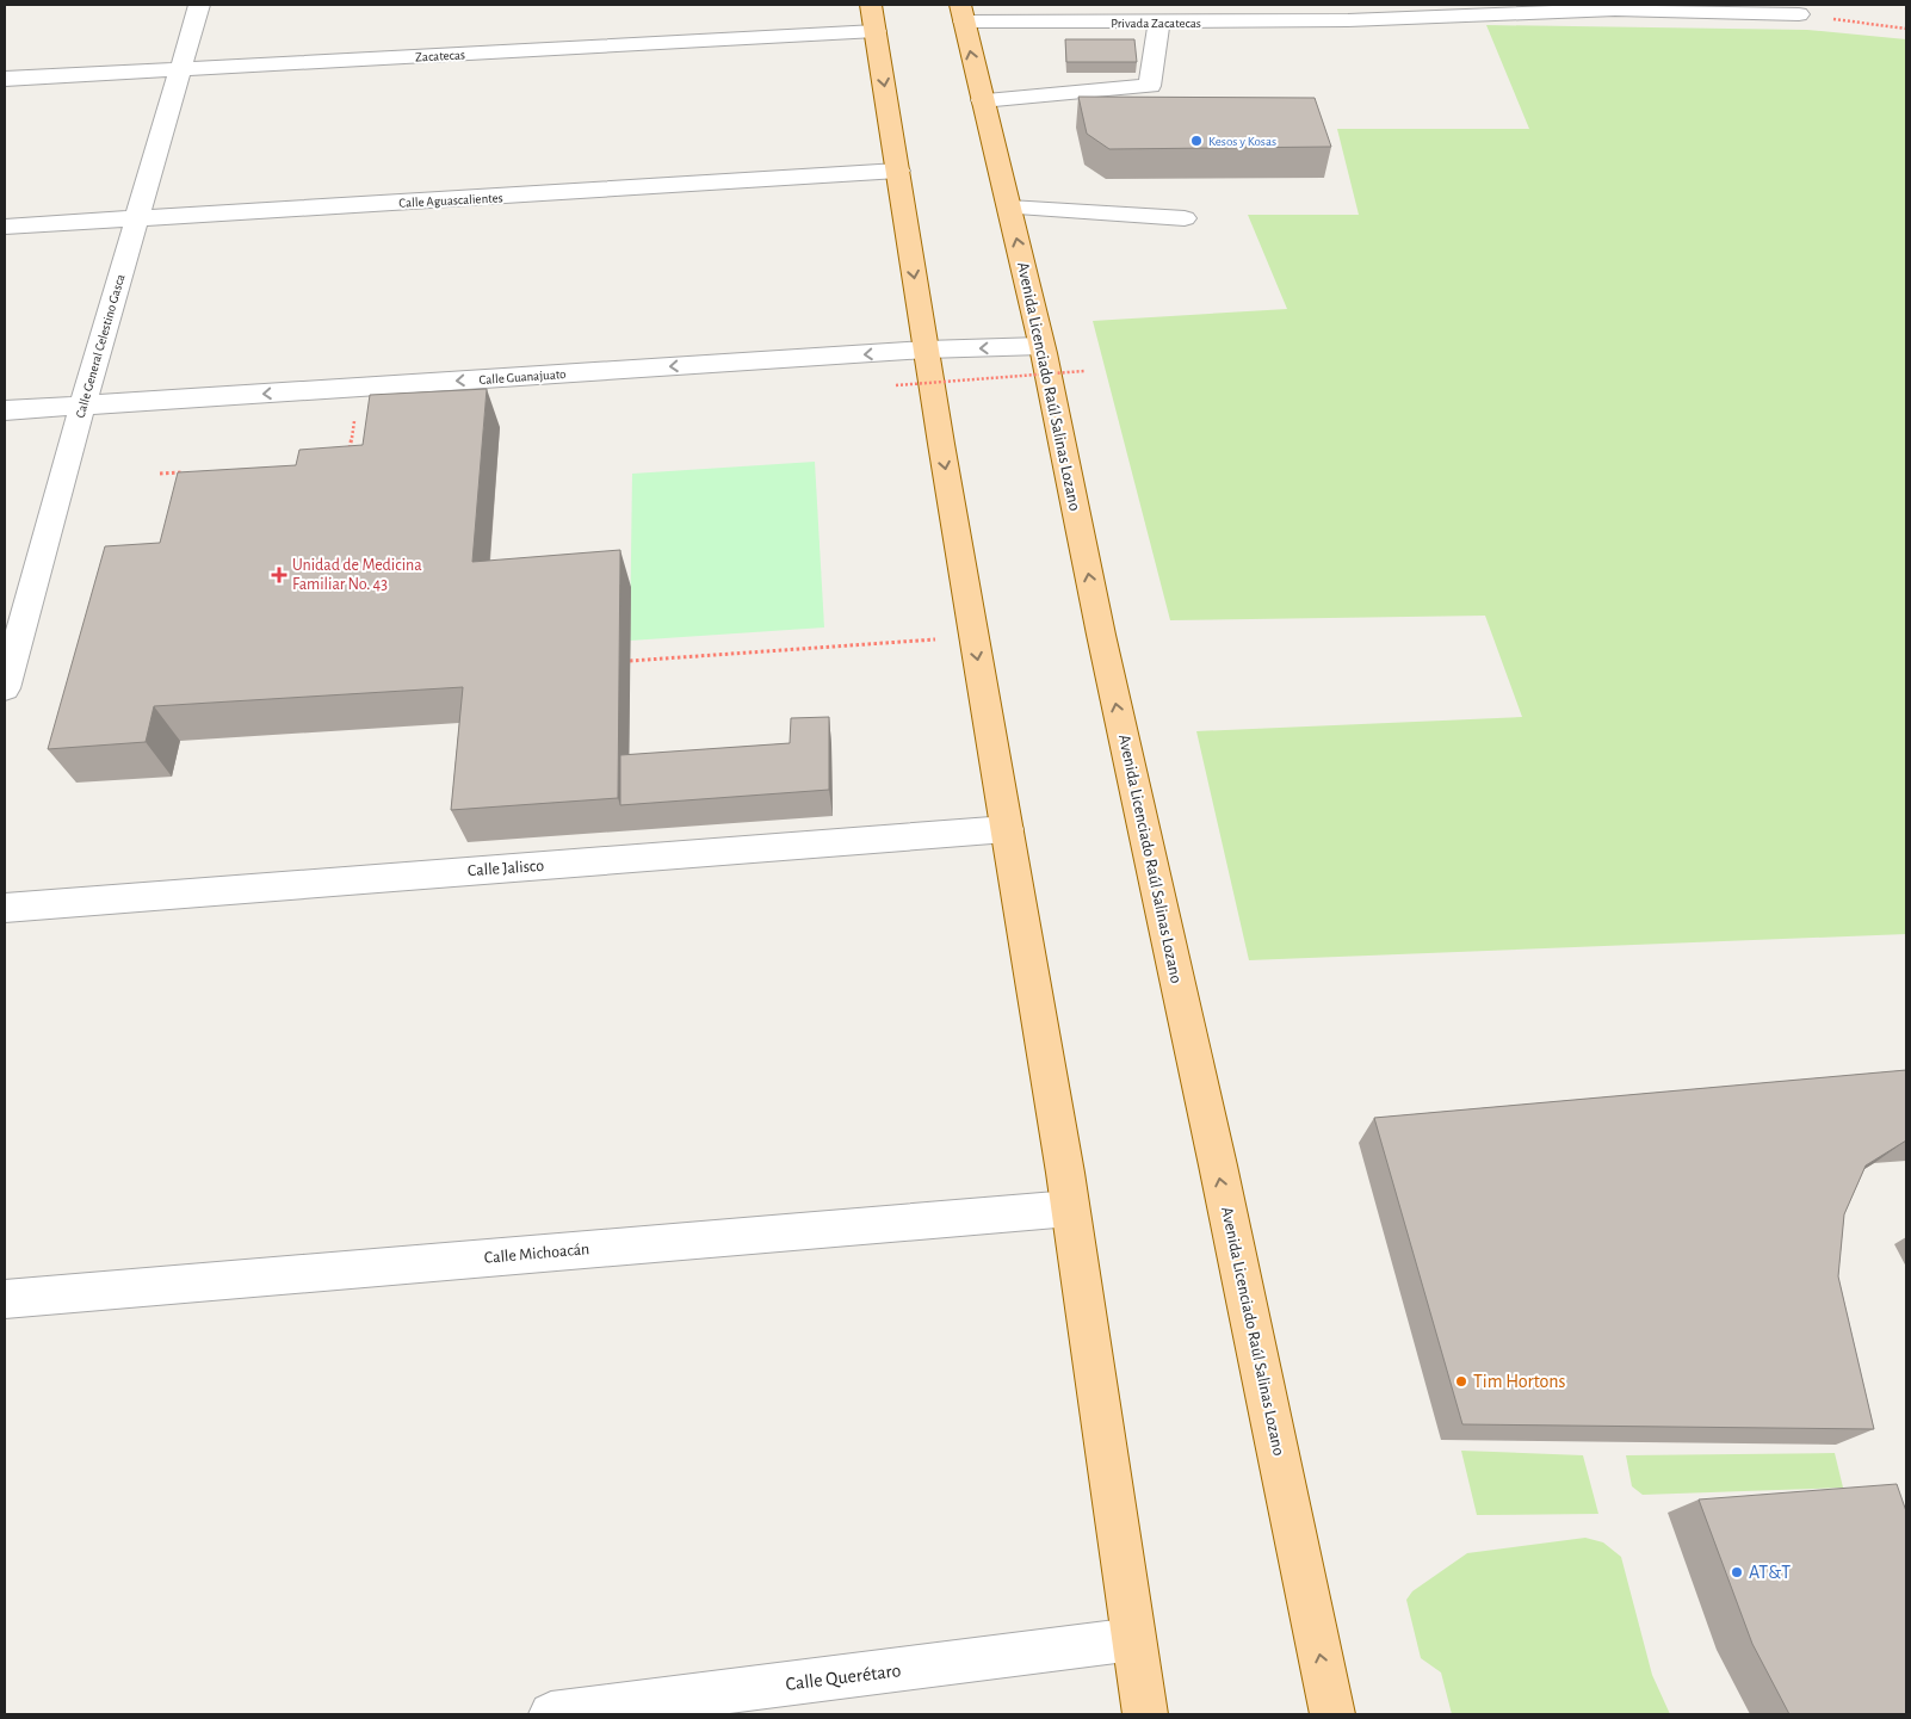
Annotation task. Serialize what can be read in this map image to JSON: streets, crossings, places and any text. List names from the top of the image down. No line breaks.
{"streets":{"main road":["Avenida Licenciado Raúl Salinas Lozano"],"street":["Privada Zacatecas","Zacatecas","Calle Aguascalientes","Calle General Celestino Gasca","Calle Guanajuato","Calle Jalisco","Calle Michoacán","Calle Querétaro"]},"crossings":[["Privada Zacatecas","Avenida Licenciado Raúl Salinas Lozano"],["Zacatecas","Calle General Celestino Gasca"],["Calle Aguascalientes","Calle General Celestino Gasca"],["Calle General Celestino Gasca","Calle Guanajuato"],["Calle Guanajuato","Avenida Licenciado Raúl Salinas Lozano"]],"one_way":["Calle Guanajuato"],"places":{"other":["Kesos y Kosas","Tim Hortons","AT&T"],"health":["Unidad de Medicina Familiar No. 43"]}}
